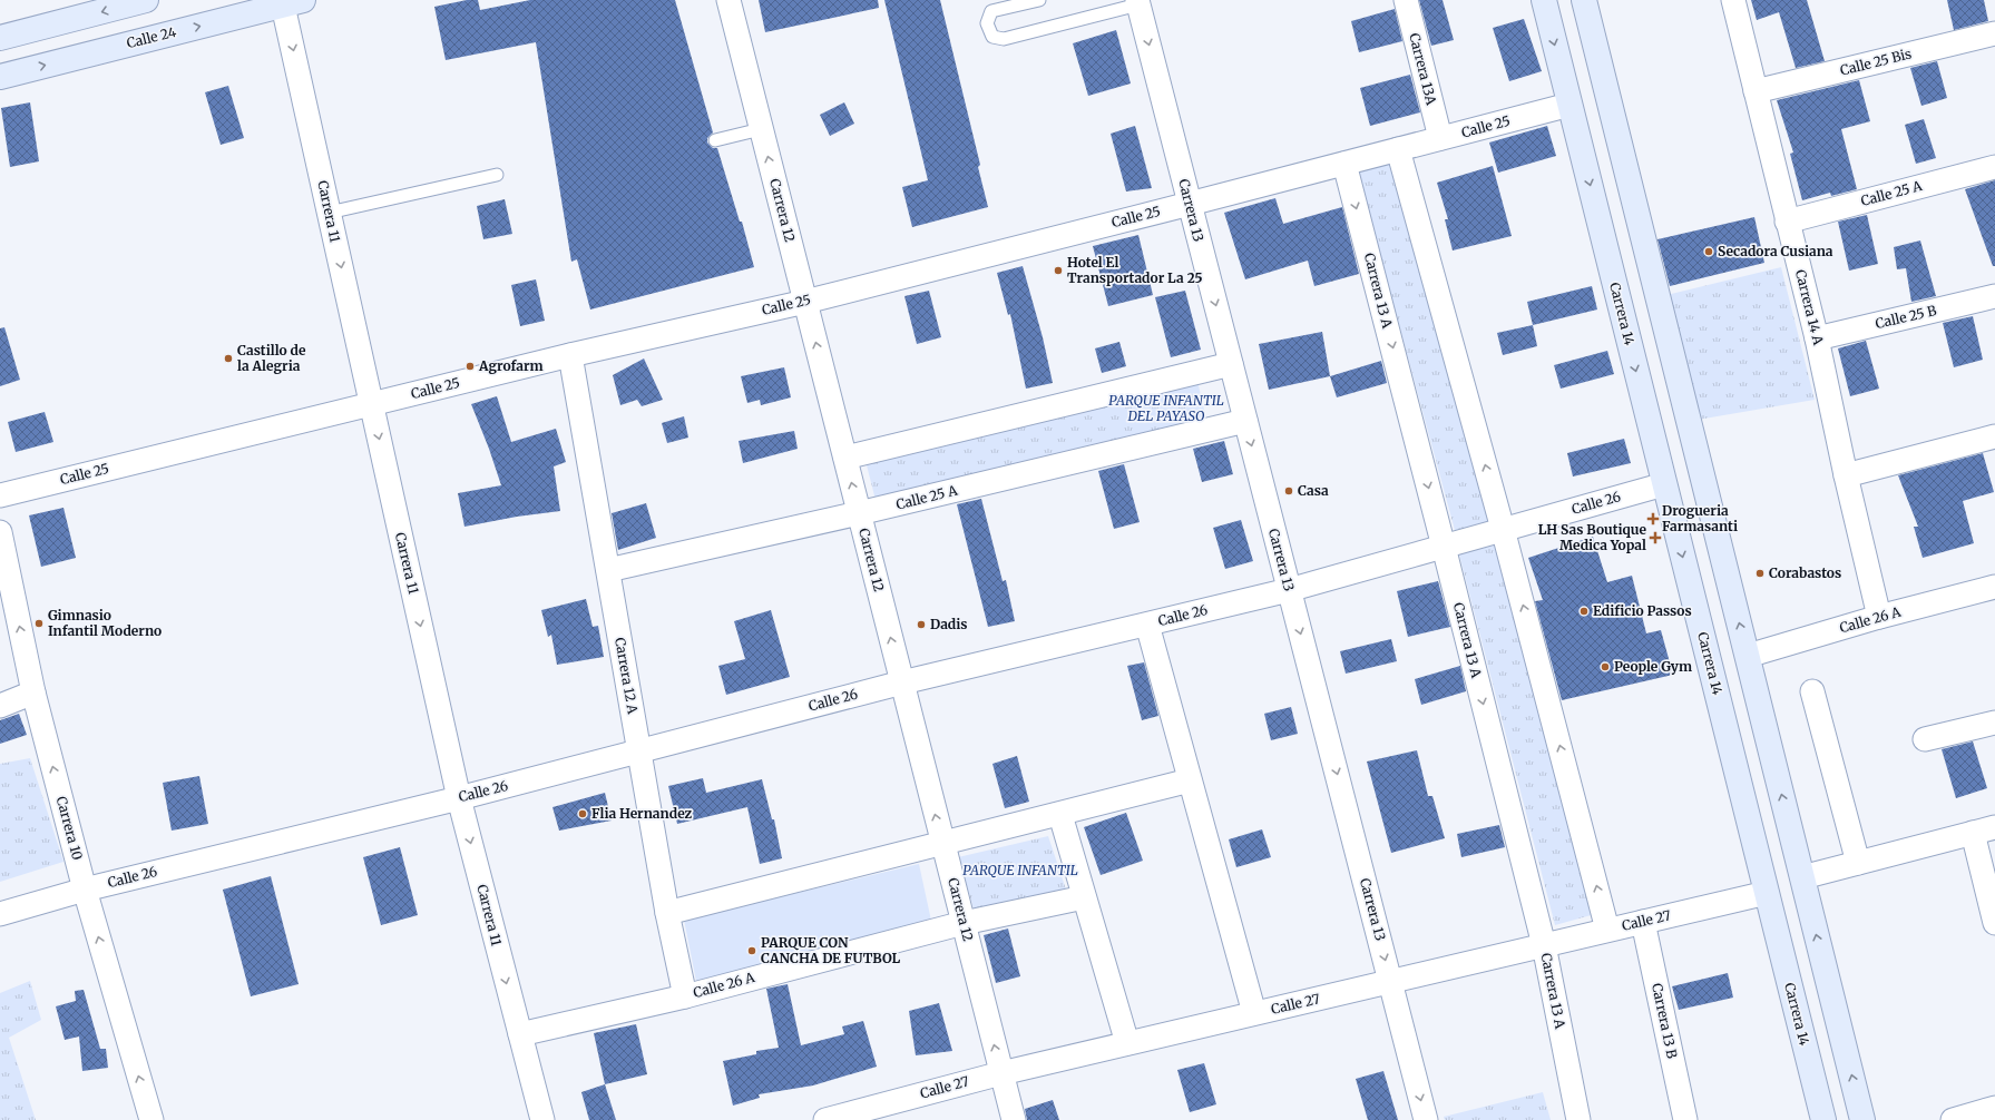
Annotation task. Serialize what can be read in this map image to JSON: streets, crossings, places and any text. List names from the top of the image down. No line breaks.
{"streets":{"street":["Calle 24","Calle 25 Bis","Carrera 13A","Calle 25","Calle 25 A","Carrera 12","Carrera 13","Carrera 11","Carrera 13 A","Carrera 14 A","Carrera 14","Calle 25 B","Calle 26","Calle 26 A","Carrera 12 A","Carrera 10","Calle 27","Carrera 13 B"]},"crossings":[["Calle 24","Carrera 11"],["Calle 25 Bis","Carrera 14 A"],["Carrera 13A","Calle 25"],["Calle 25","Carrera 12"],["Calle 25","Carrera 13"],["Calle 25","Carrera 11"],["Calle 25","Carrera 13 A"],["Calle 25","Carrera 14"],["Calle 25","Carrera 12 A"],["Calle 25 A","Carrera 12"],["Calle 25 A","Carrera 13"],["Calle 25 A","Carrera 14 A"],["Calle 25 A","Carrera 12 A"],["Carrera 12","Calle 26"],["Carrera 12","Calle 26 A"],["Carrera 12","Calle 27"],["Carrera 13","Calle 26"],["Carrera 13","Calle 27"],["Carrera 11","Calle 26"],["Carrera 11","Calle 26 A"],["Carrera 13 A","Calle 26"],["Carrera 13 A","Calle 27"],["Carrera 14 A","Calle 25 B"],["Carrera 14 A","Calle 26 A"],["Carrera 14","Calle 26"],["Carrera 14","Calle 27"],["Calle 26","Carrera 12 A"],["Calle 26","Carrera 10"],["Calle 26 A","Carrera 12 A"],["Calle 27","Carrera 13 B"]],"one_way":["Carrera 12","Carrera 11","Carrera 10"],"parks":["PARQUE INFANTIL DEL PAYASO","PARQUE INFANTIL"],"places":{"other":["Secadora Cusiana","Hotel El Transportador La 25","Castillo de la Alegria","Agrofarm","Casa","Corabastos","Edificio Passos","Gimnasio Infantil Moderno","Dadis","People Gym","Flia Hernandez","PARQUE CON CANCHA DE FUTBOL"],"health":["Drogueria Farmasanti","LH Sas Boutique Medica Yopal"]}}
